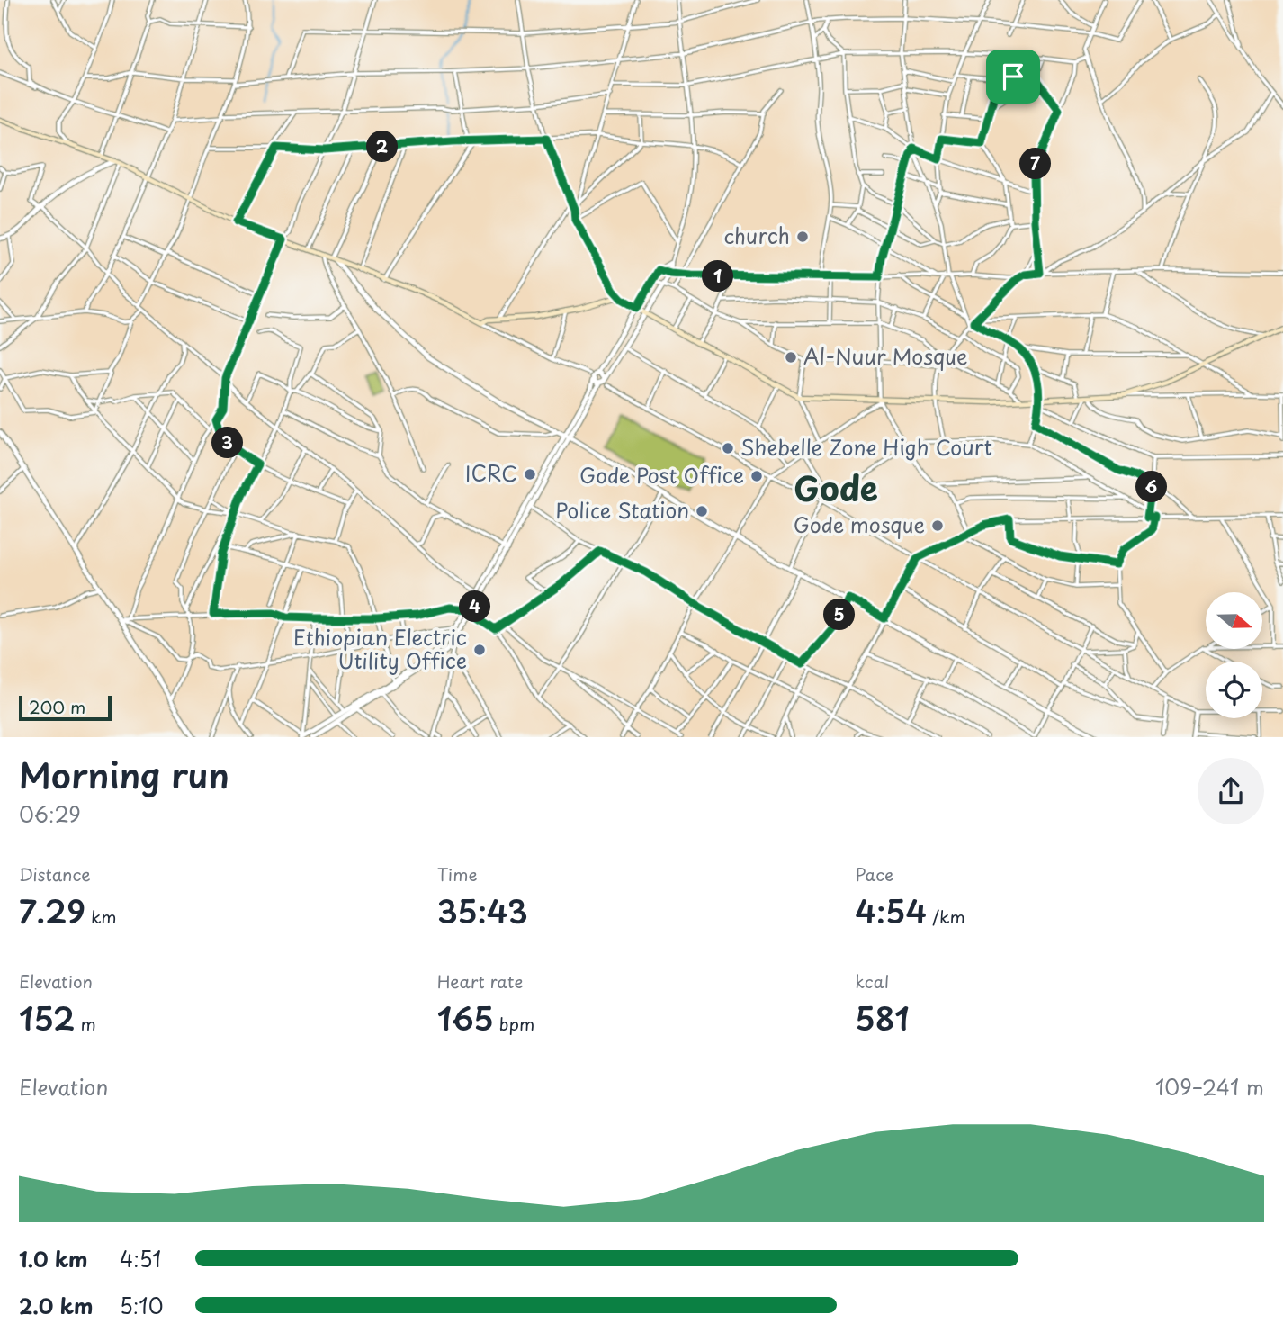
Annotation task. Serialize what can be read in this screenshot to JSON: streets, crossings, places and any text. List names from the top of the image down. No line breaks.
{"districts":["Gode"],"places":["church","Al-Nuur Mosque","Shebelle Zone High Court","ICRC","Gode Post Office","Police Station","Gode mosque","Ethiopian Electric Utility Office"],"scale_bar":"200 m","north":"right","page":{"pins":["2","7","1","3","6","4","5"],"scale":"200 m","heading":["Morning run","06:29"],"stats":[["Distance","7.29 km"],["Time","35:43"],["Pace","4:54 /km"],["Elevation","152 m"],["Heart rate","165 bpm"],["kcal","581"]],"chart":["Elevation","109–241 m"],"list":[{"name":"1.0 km","note":"4:51"},{"name":"2.0 km","note":"5:10"}]}}
